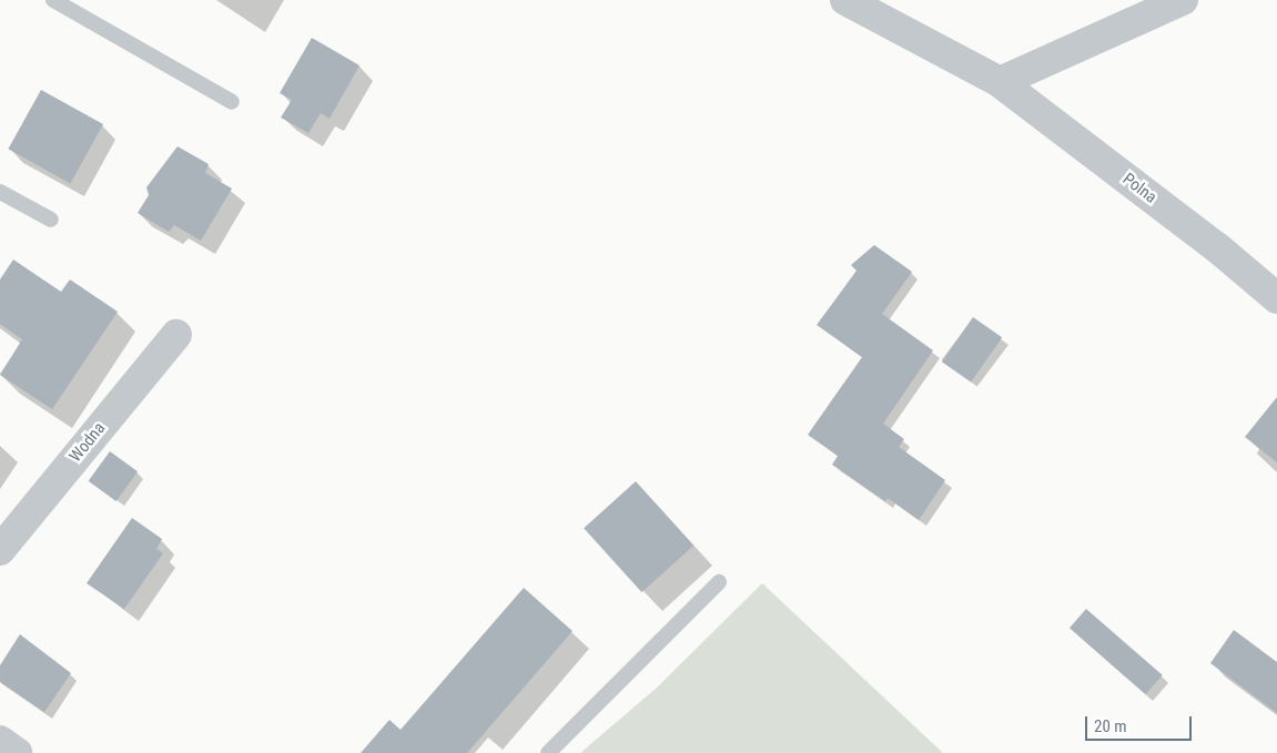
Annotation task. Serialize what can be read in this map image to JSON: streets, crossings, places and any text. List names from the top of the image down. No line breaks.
{"streets":{"street":["Polna","Wodna"]},"scale_bar":"20 m"}
